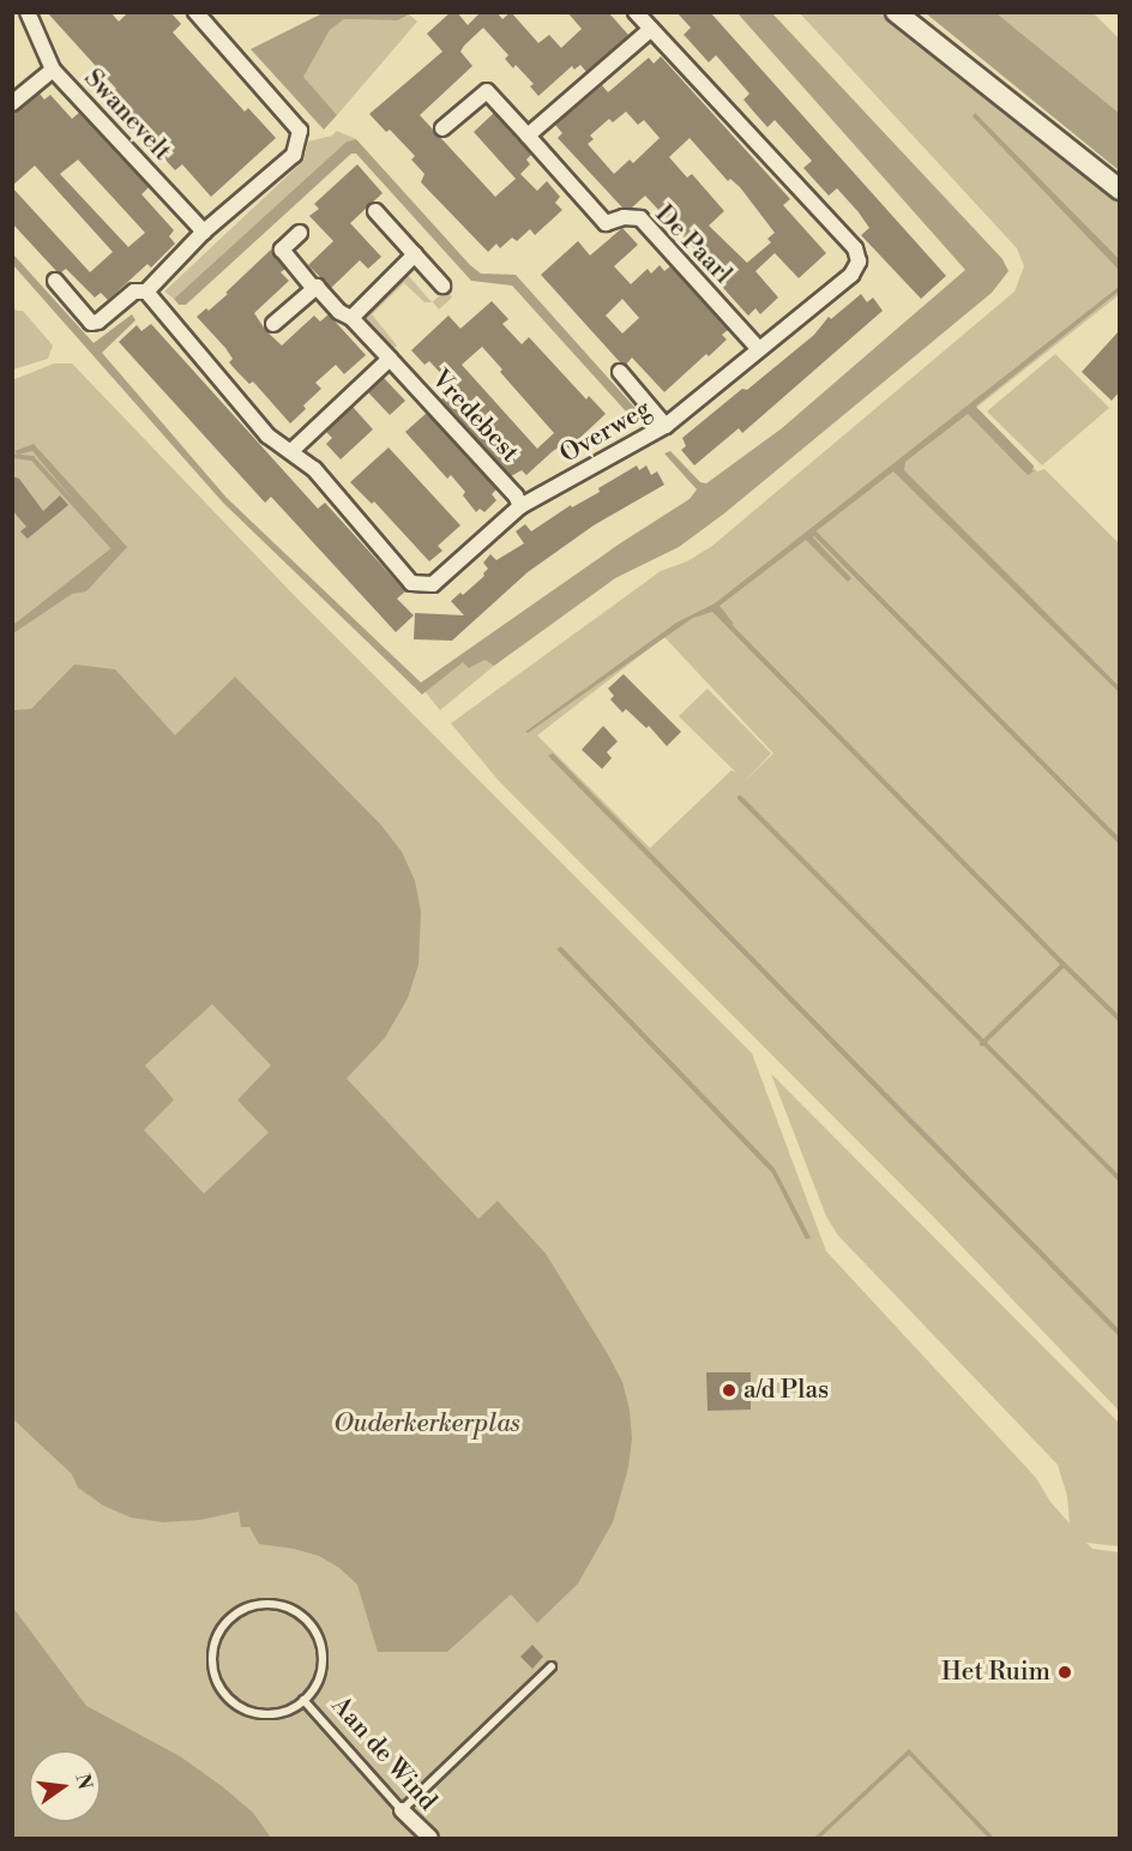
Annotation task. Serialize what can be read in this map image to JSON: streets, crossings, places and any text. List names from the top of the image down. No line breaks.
{"streets":{"street":["Swanevelt","De Paarl","Vredebest","Overweg","Aan de Wind"]},"crossings":[["De Paarl","Overweg"],["Vredebest","Overweg"]],"parks":["Ouderkerkerplas"],"places":["a/d Plas","Het Ruim"],"north":"right"}
